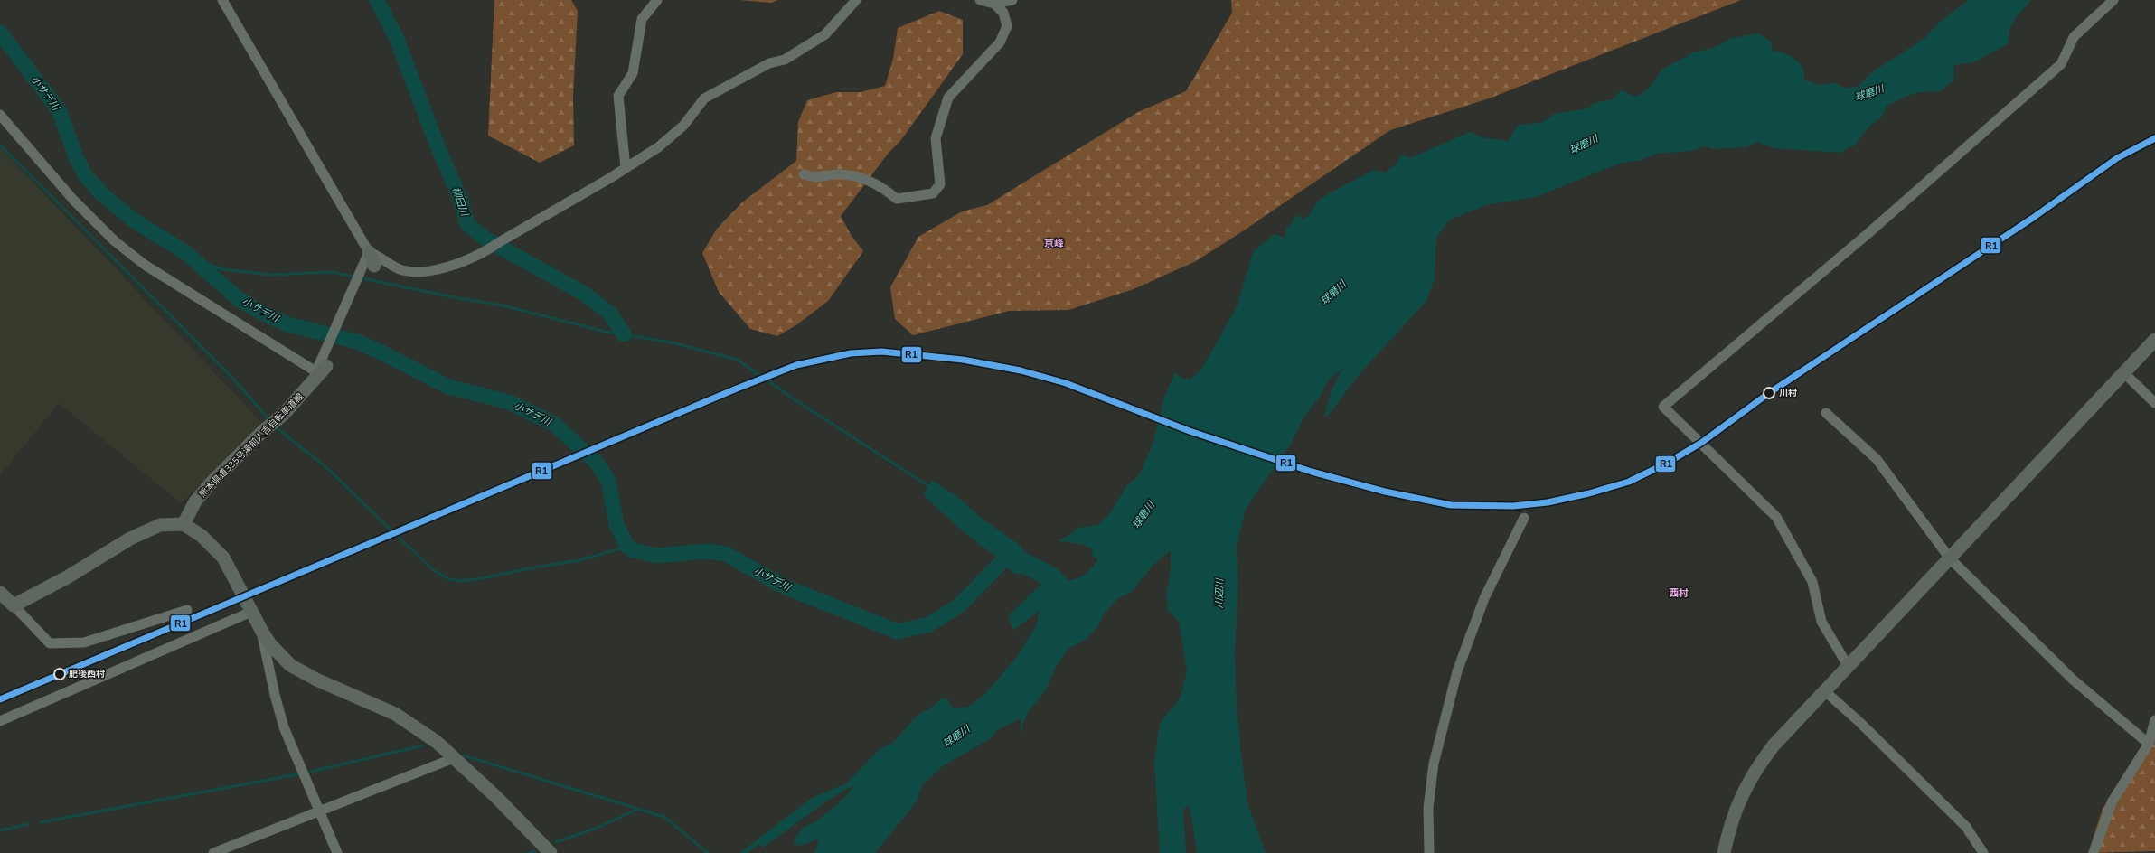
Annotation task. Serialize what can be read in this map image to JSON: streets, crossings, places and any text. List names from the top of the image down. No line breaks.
{"streets":{"street":["熊本県道335号湯前人吉自転車道線"]},"districts":["京峰","西村"],"water":["小サデ川","球磨川","柳田川","川辺川"],"places":["川村","肥後西村"],"lines":["transit line R1"]}
